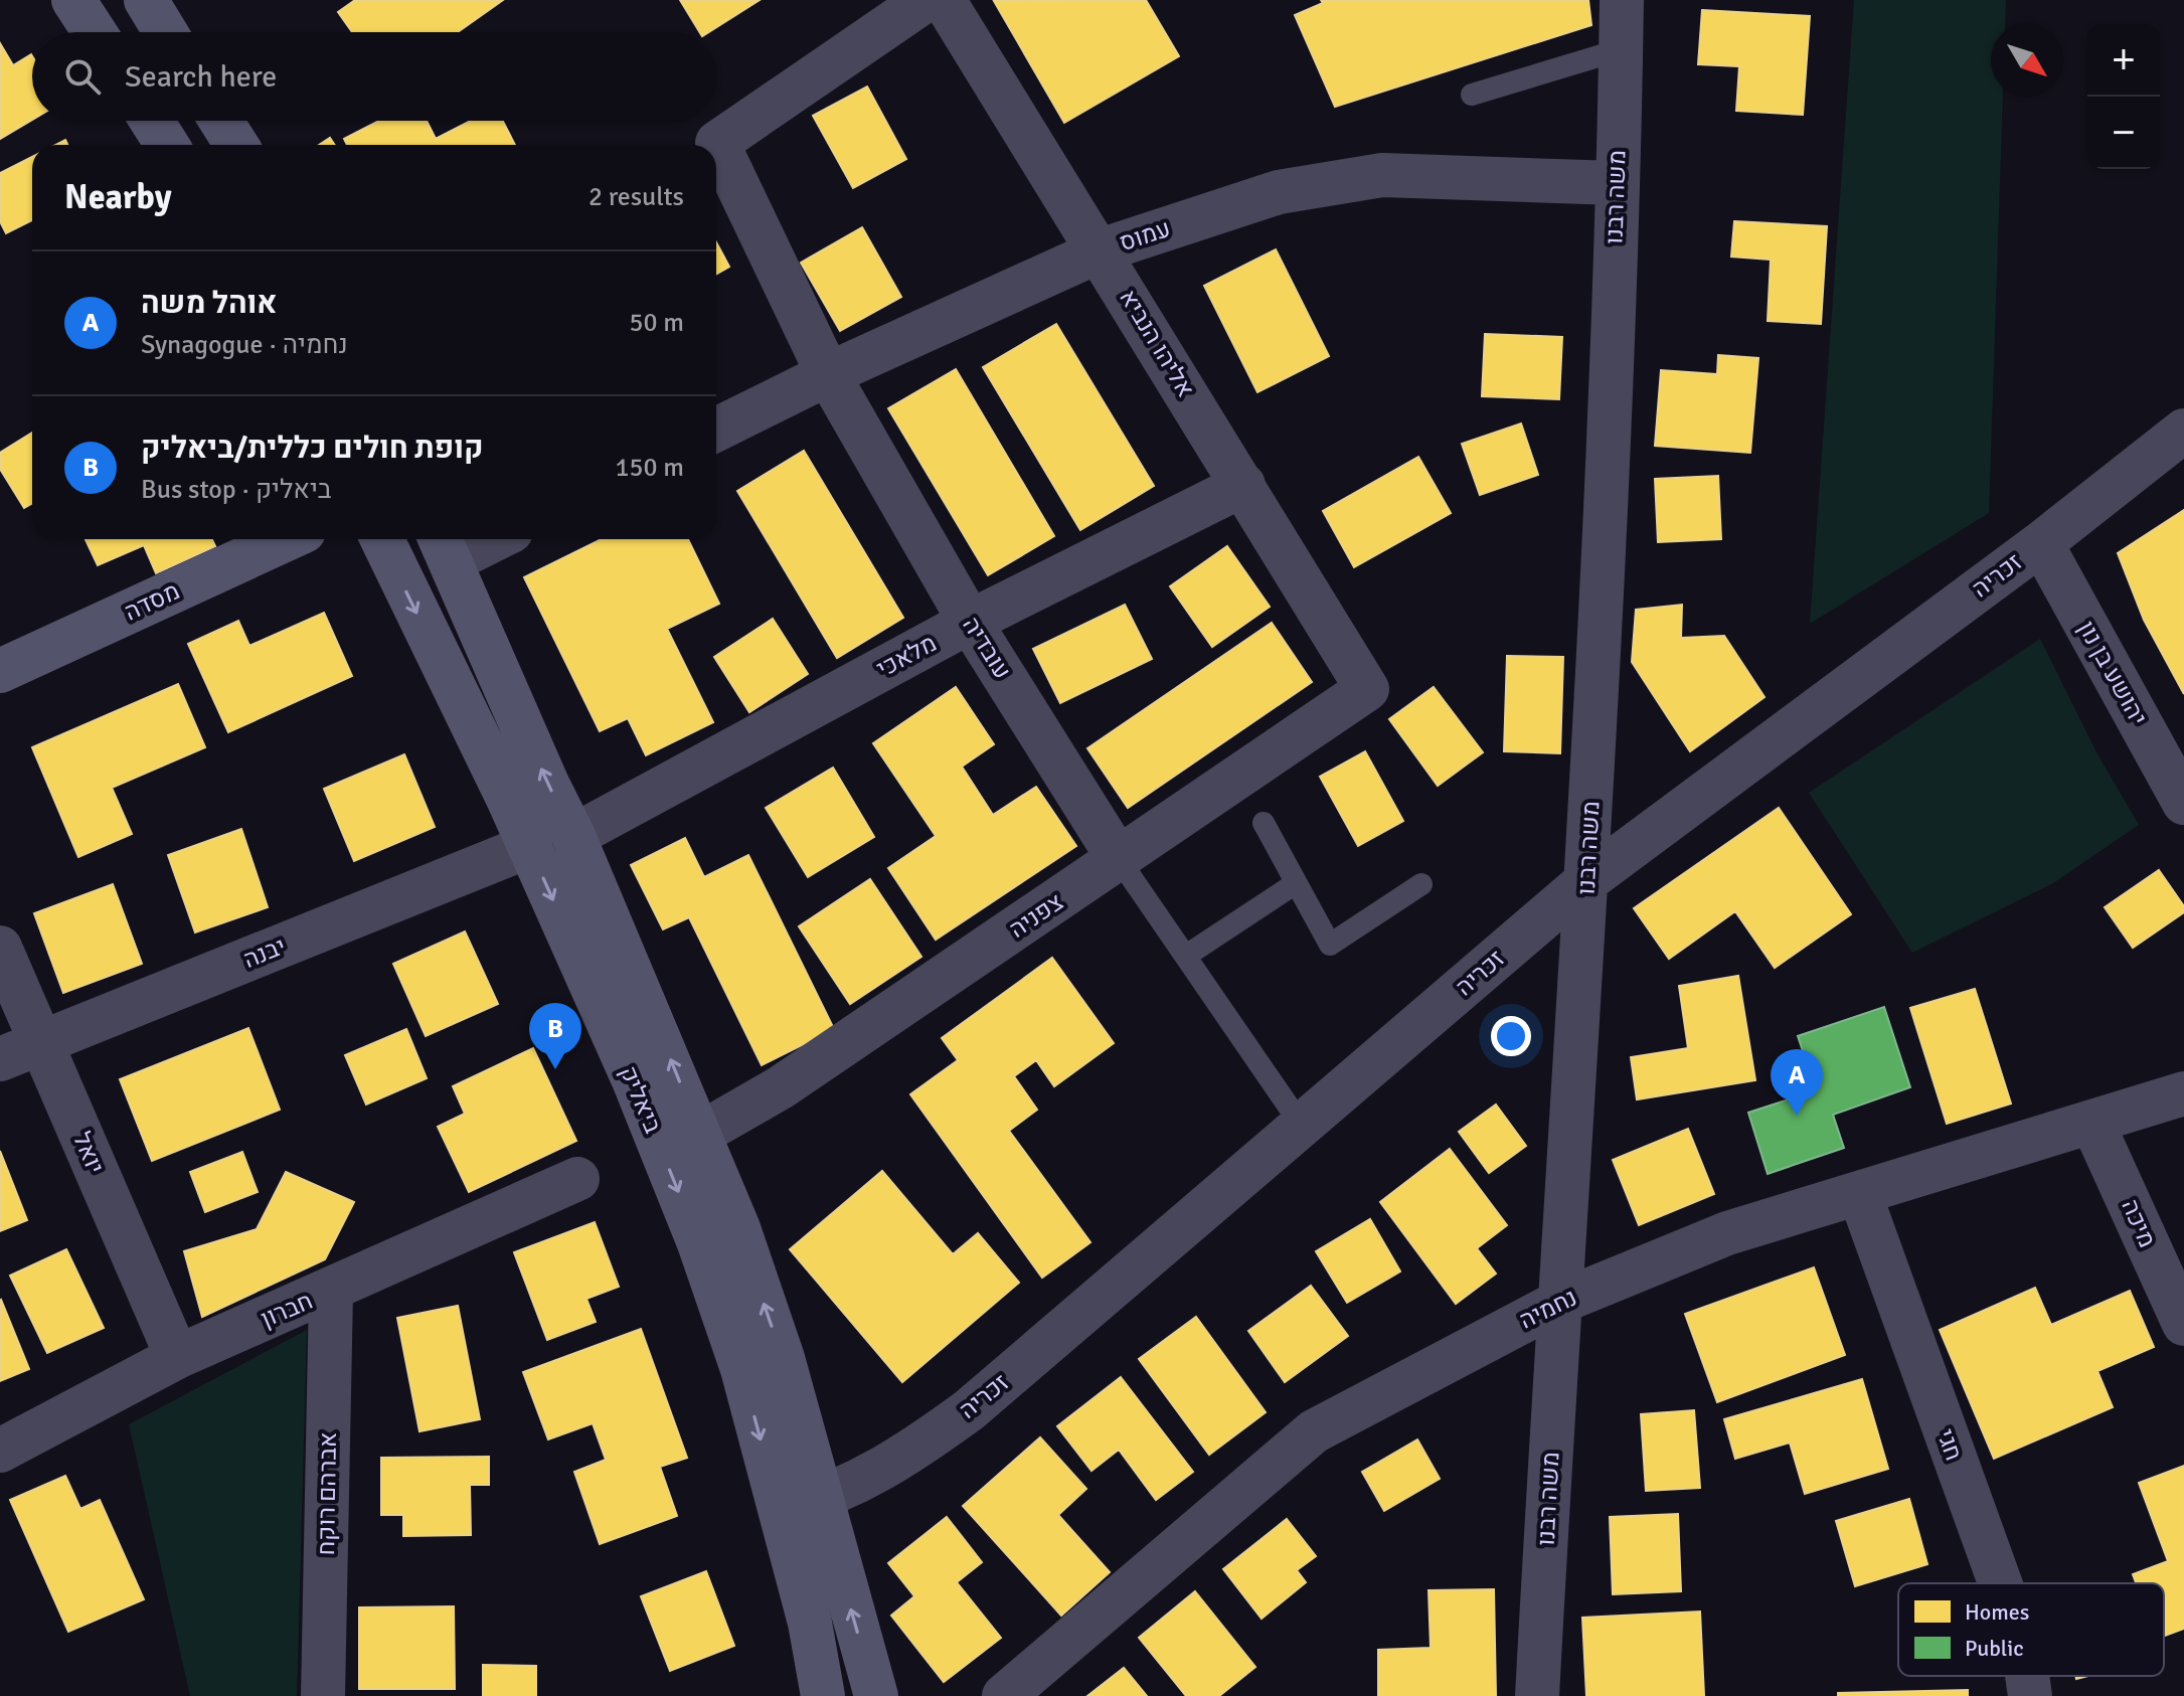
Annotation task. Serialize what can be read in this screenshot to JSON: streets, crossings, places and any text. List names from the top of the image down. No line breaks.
{"streets":{"street":["משה רבנו","עמוס","אליהו הנביא","זכריה","מסדה","עובדיה","מלאכי","יהושע בן נון","צפניה","יבנה","ביאליק","יואל","מיכה","נחמיה","חברון","חגי","אברהם רוקח"]},"crossings":[["משה רבנו","עמוס"],["משה רבנו","זכריה"],["משה רבנו","נחמיה"],["עמוס","אליהו הנביא"],["עמוס","עובדיה"],["אליהו הנביא","מלאכי"],["אליהו הנביא","צפניה"],["זכריה","עובדיה"],["זכריה","יהושע בן נון"],["זכריה","ביאליק"],["עובדיה","מלאכי"],["עובדיה","צפניה"],["מלאכי","ביאליק"],["צפניה","ביאליק"],["יבנה","ביאליק"],["יבנה","יואל"],["יואל","חברון"],["מיכה","נחמיה"],["נחמיה","חגי"],["חברון","אברהם רוקח"]],"legend":["Homes","Public"],"north":"bottom right","page":{"map_buttons":["+","−"],"search":"Search here","heading":["Nearby","2 results"],"list":[{"mark":"A","name":"אוהל משה","note":"Synagogue · נחמיה","value":"50 m"},{"mark":"B","name":"קופת חולים כללית/ביאליק","note":"Bus stop · ביאליק","value":"150 m"}],"pins":["B","A"]}}
